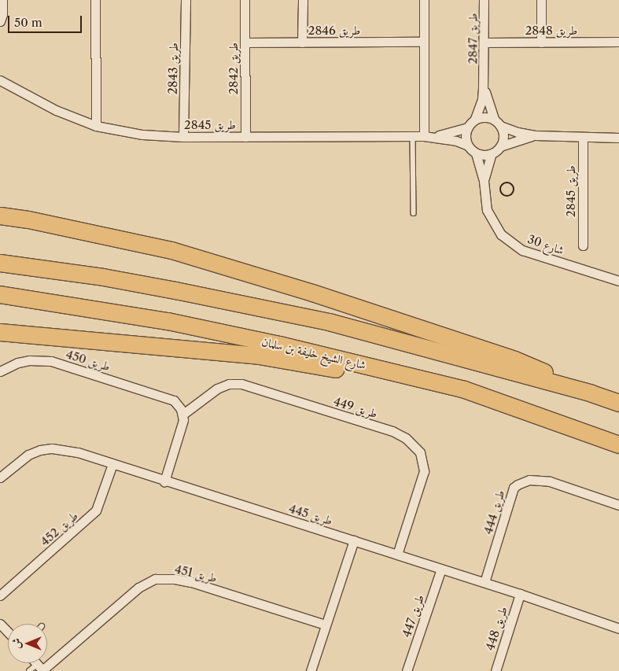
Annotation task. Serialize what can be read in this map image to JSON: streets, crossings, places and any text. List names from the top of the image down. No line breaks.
{"streets":{"highway":["شارع الشيخ خليفة بن سلمان"],"street":["طريق 2846","طريق 2848","طريق 2847","طريق 2843","طريق 2842","طريق 2845","شارع 30","طريق 450","طريق 449","طريق 444","طريق 445","طريق 452","طريق 451","طريق 447","طريق 448"]},"crossings":[["طريق 2846","طريق 2842"],["طريق 2848","طريق 2847"],["طريق 2847","طريق 2845"],["طريق 2847","شارع 30"],["طريق 2843","طريق 2845"],["طريق 2842","طريق 2845"],["طريق 2845","شارع 30"],["طريق 450","طريق 449"],["طريق 449","طريق 445"],["طريق 444","طريق 445"],["طريق 445","طريق 452"],["طريق 445","طريق 447"],["طريق 445","طريق 448"]],"scale_bar":"50 m","north":"left"}
